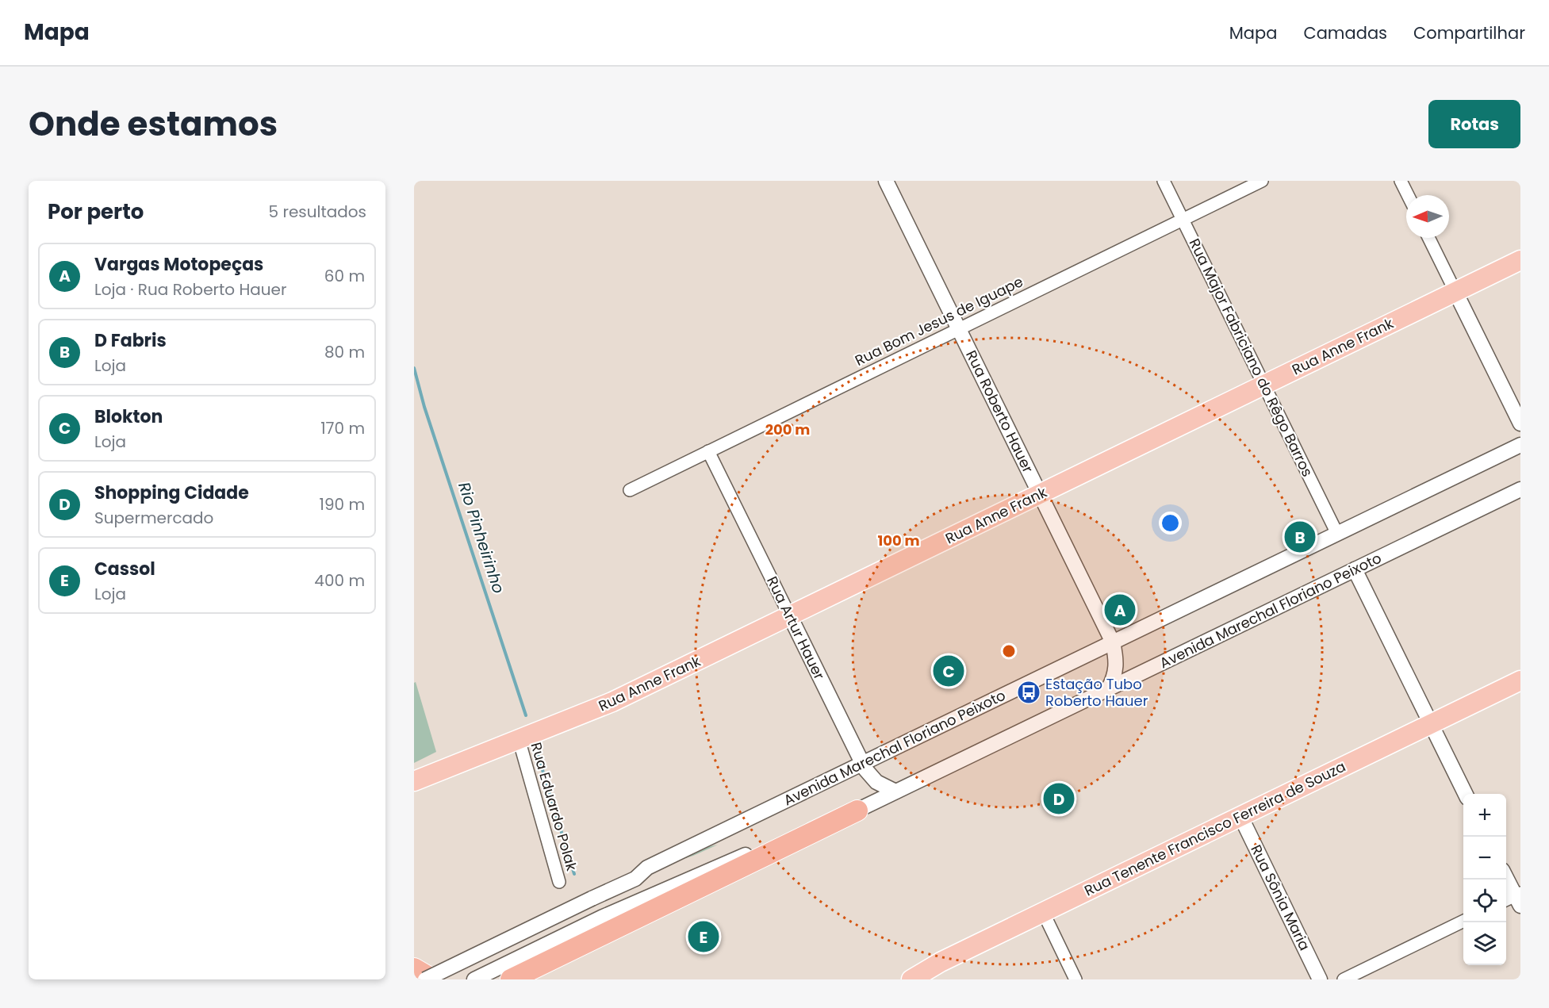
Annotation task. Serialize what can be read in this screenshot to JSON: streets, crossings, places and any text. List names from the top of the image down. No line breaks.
{"streets":{"main road":["Rua Anne Frank","Rua Tenente Francisco Ferreira de Souza"],"street":["Rua Bom Jesus de Iguape","Rua Major Fabriciano do Rêgo Barros","Rua Roberto Hauer","Avenida Marechal Floriano Peixoto","Rua Artur Hauer","Rua Eduardo Polak","Rua Sônia Maria"]},"crossings":[["Rua Bom Jesus de Iguape","Rua Major Fabriciano do Rêgo Barros"],["Rua Bom Jesus de Iguape","Rua Roberto Hauer"],["Rua Bom Jesus de Iguape","Rua Artur Hauer"],["Rua Anne Frank","Rua Major Fabriciano do Rêgo Barros"],["Rua Anne Frank","Rua Roberto Hauer"],["Rua Anne Frank","Rua Artur Hauer"],["Rua Anne Frank","Rua Eduardo Polak"],["Rua Major Fabriciano do Rêgo Barros","Avenida Marechal Floriano Peixoto"],["Rua Roberto Hauer","Avenida Marechal Floriano Peixoto"],["Avenida Marechal Floriano Peixoto","Rua Artur Hauer"],["Rua Tenente Francisco Ferreira de Souza","Rua Sônia Maria"]],"water":["Rio Pinheirinho"],"places":{"bus stop":["Estação Tubo Roberto Hauer"]},"north":"left","page":{"header":"Mapa","nav":["Mapa","Camadas","Compartilhar"],"title":"Onde estamos","buttons":"Rotas","heading":["Por perto","5 resultados"],"list":[{"mark":"A","name":"Vargas Motopeças","note":"Loja · Rua Roberto Hauer","value":"60 m"},{"mark":"B","name":"D Fabris","note":"Loja","value":"80 m"},{"mark":"C","name":"Blokton","note":"Loja","value":"170 m"},{"mark":"D","name":"Shopping Cidade","note":"Supermercado","value":"190 m"},{"mark":"E","name":"Cassol","note":"Loja","value":"400 m"}],"pins":["B","A","C","D","E"],"map_buttons":["+","−"]},"rings":["200 m","100 m"]}
